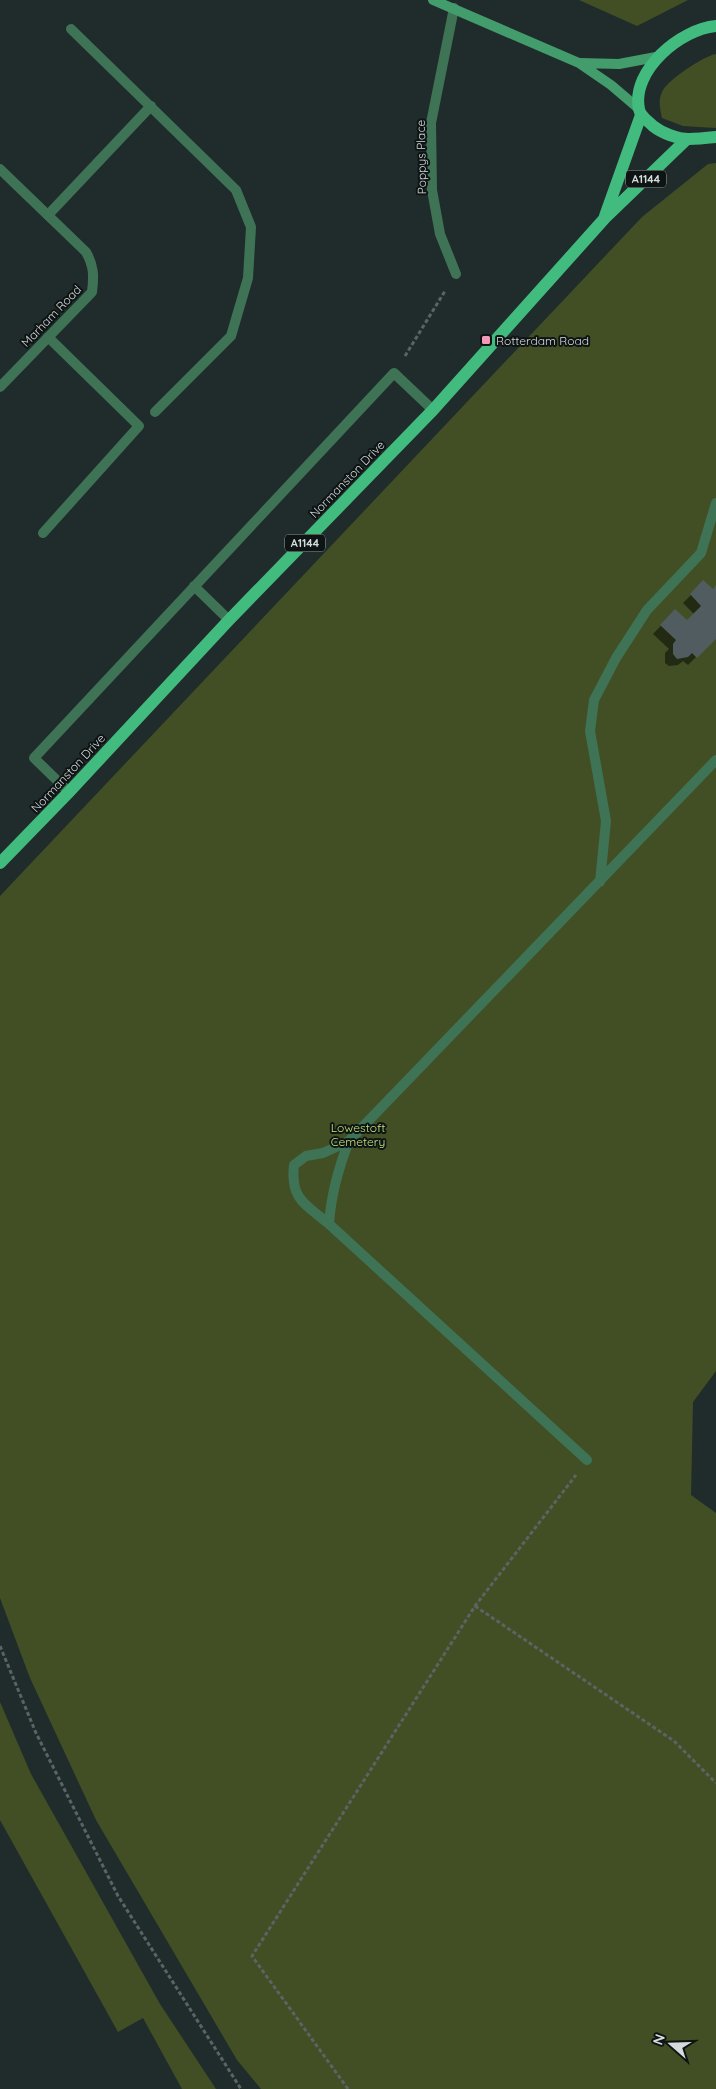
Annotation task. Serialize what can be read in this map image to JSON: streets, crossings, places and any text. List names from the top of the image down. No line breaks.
{"streets":{"main road":["A1144","Normanston Drive"],"street":["Poppys Place","Marham Road"]},"parks":["Lowestoft Cemetery"],"places":{"transit":["Rotterdam Road"]},"north":"left"}
